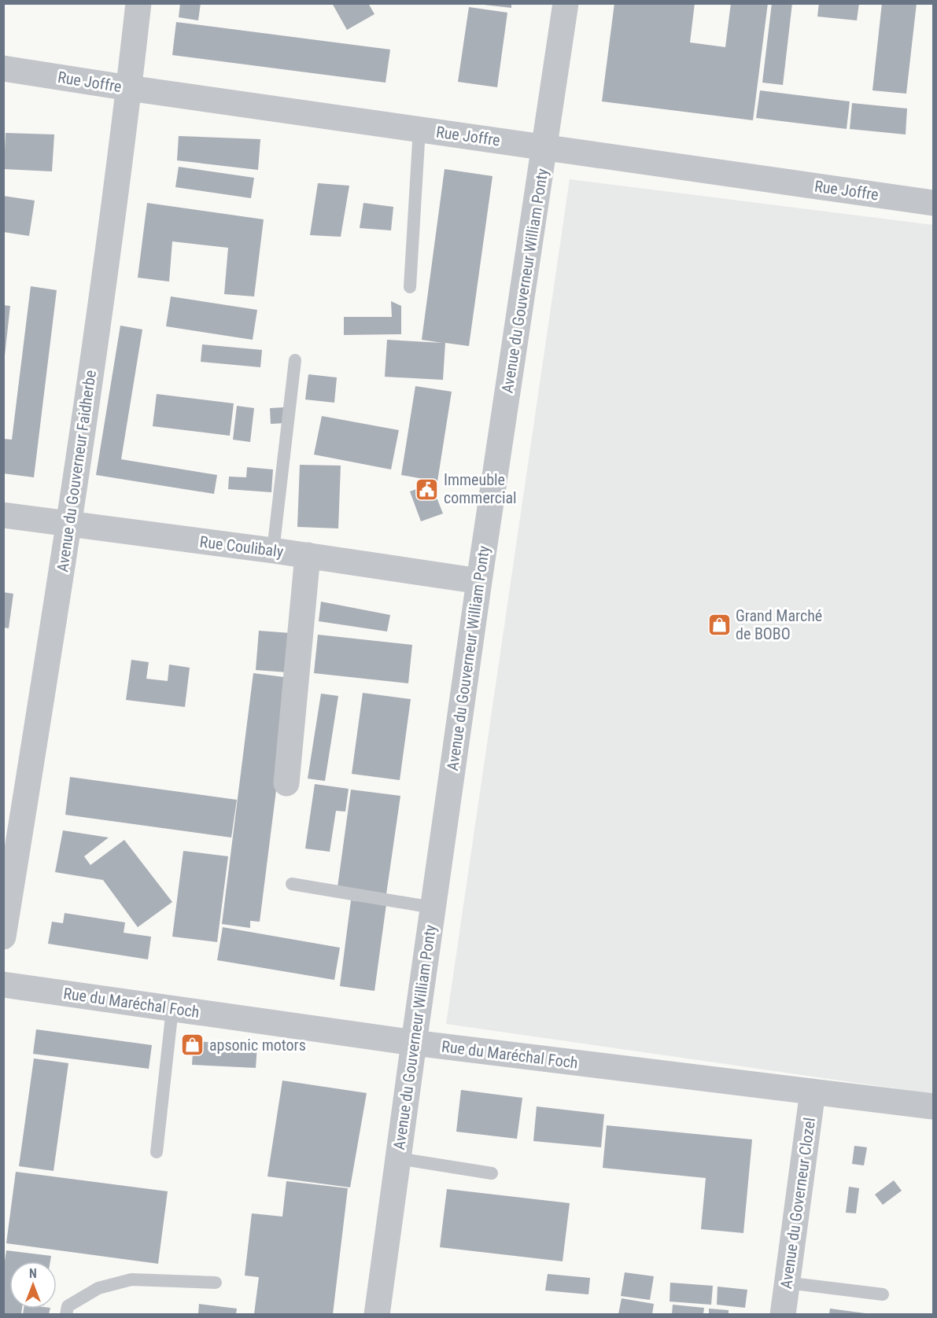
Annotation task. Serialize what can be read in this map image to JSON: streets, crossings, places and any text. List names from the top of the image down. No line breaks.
{"streets":{"street":["Rue Joffre","Avenue du Gouverneur William Ponty","Avenue du Gouverneur Faidherbe","Rue Coulibaly","Rue du Maréchal Foch","Avenue du Governeur Clozel"]},"crossings":[["Rue Joffre","Avenue du Gouverneur William Ponty"],["Rue Joffre","Avenue du Gouverneur Faidherbe"],["Avenue du Gouverneur William Ponty","Rue Coulibaly"],["Avenue du Gouverneur William Ponty","Rue du Maréchal Foch"],["Avenue du Gouverneur Faidherbe","Rue Coulibaly"],["Rue du Maréchal Foch","Avenue du Governeur Clozel"]],"places":{"public building":["Immeuble commercial"],"shop":["Grand Marché de BOBO","apsonic motors"]},"north":"top"}
